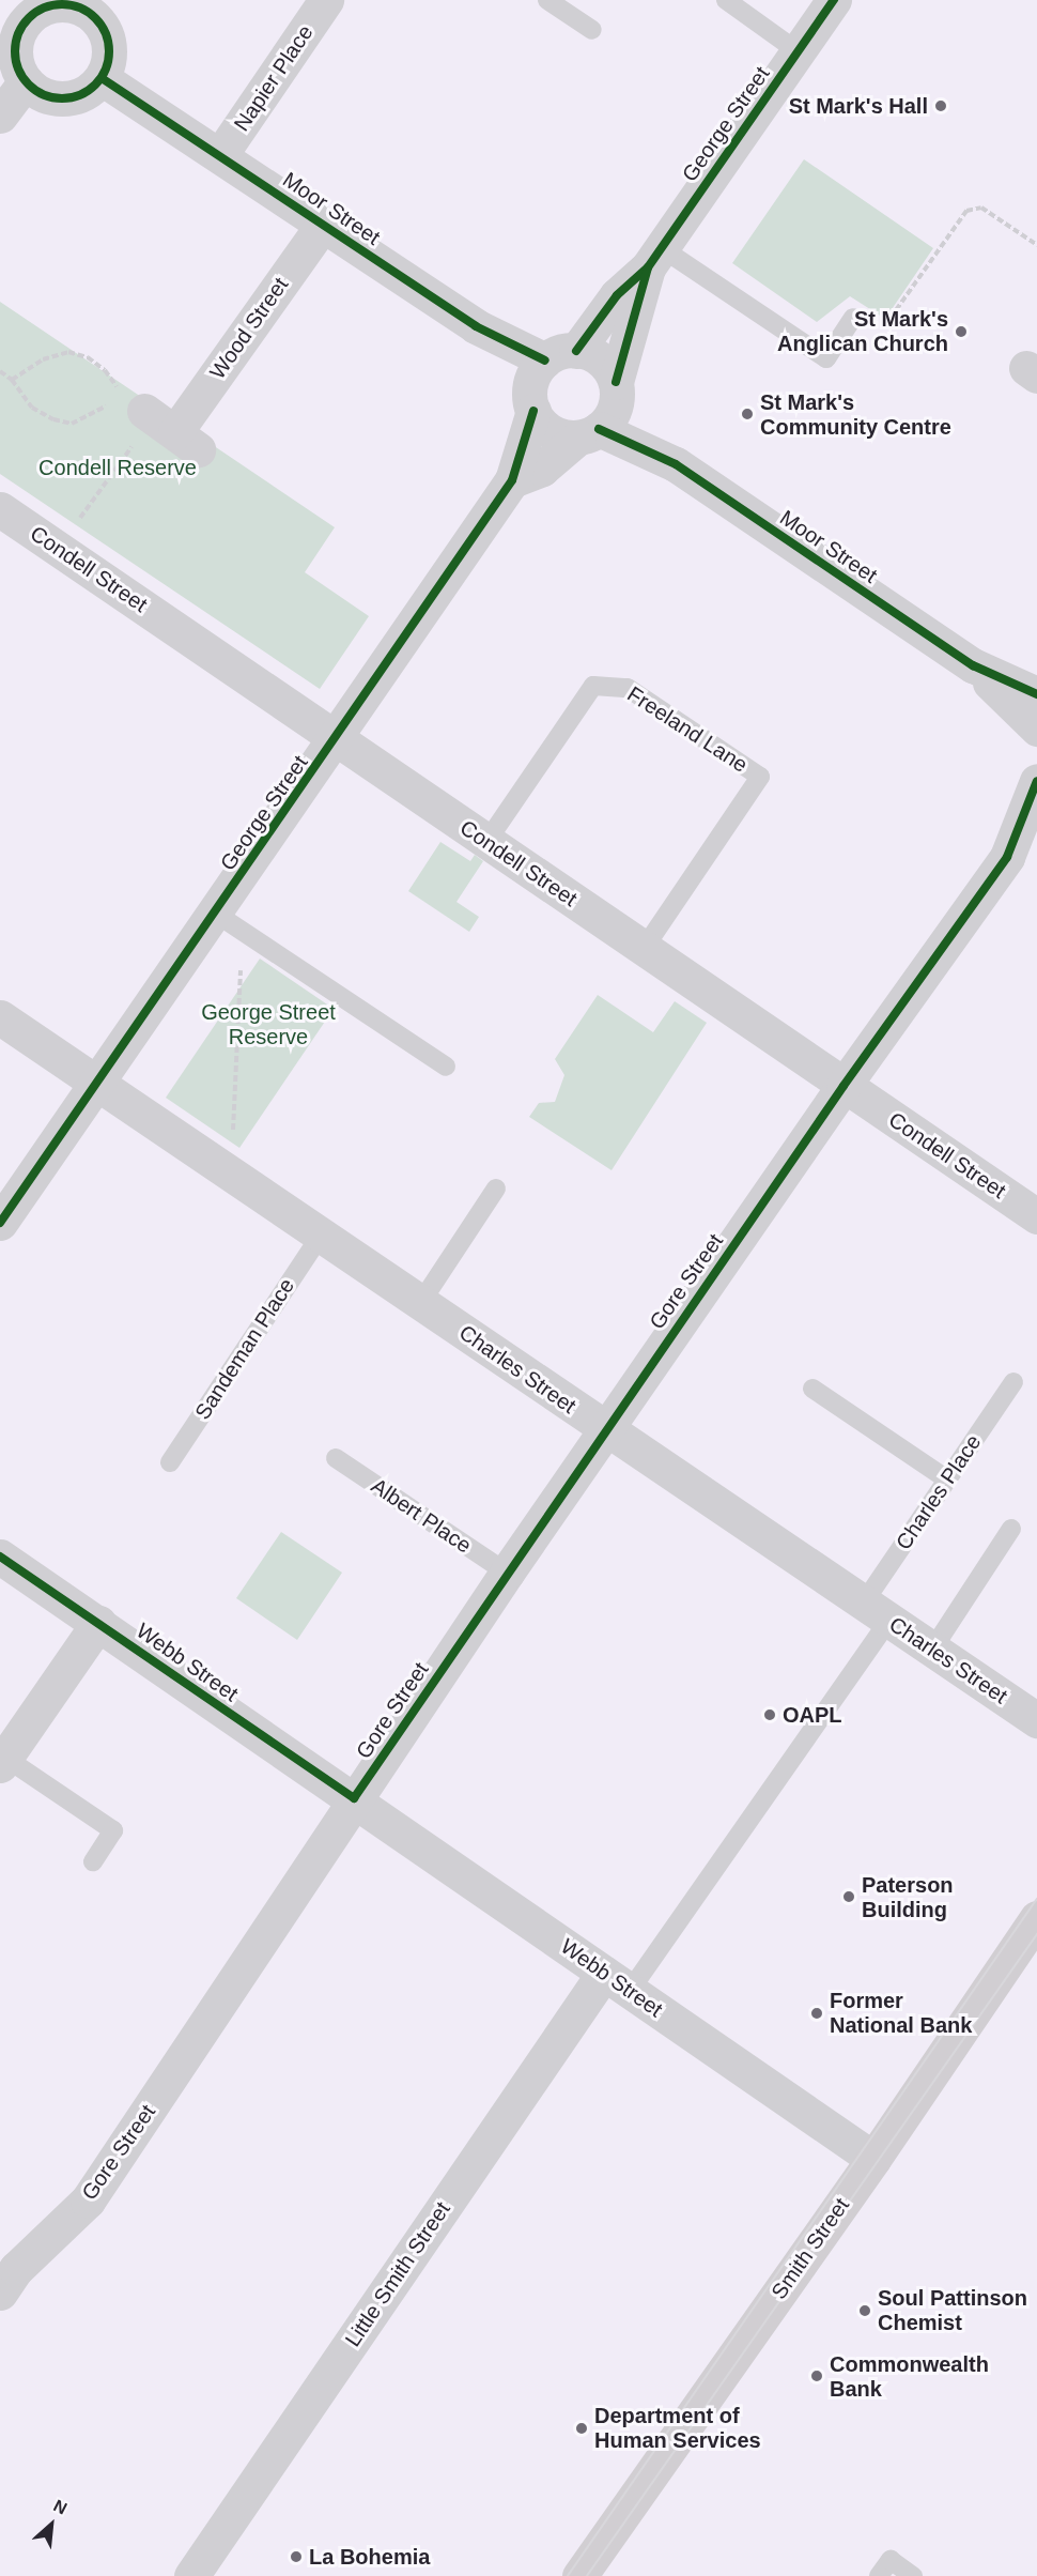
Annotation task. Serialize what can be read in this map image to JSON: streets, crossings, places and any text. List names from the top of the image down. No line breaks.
{"streets":{"street":["Napier Place","George Street","Moor Street","Wood Street","Condell Street","Gore Street","Charles Street","Webb Street","Smith Street","Little Smith Street"],"lane":["Freeland Lane","Sandeman Place","Charles Place","Albert Place"]},"crossings":[["Napier Place","Moor Street"],["George Street","Moor Street"],["George Street","Condell Street"],["George Street","Charles Street"],["Moor Street","Wood Street"],["Condell Street","Freeland Lane"],["Condell Street","Gore Street"],["Gore Street","Charles Street"],["Gore Street","Albert Place"],["Gore Street","Webb Street"],["Sandeman Place","Charles Street"],["Charles Street","Charles Place"],["Charles Place","Webb Street"],["Charles Place","Little Smith Street"],["Webb Street","Smith Street"],["Webb Street","Little Smith Street"]],"parks":["Condell Reserve","George Street Reserve"],"places":["St Mark's Hall","St Mark's Anglican Church","St Mark's Community Centre","OAPL","Paterson Building","Former National Bank","Soul Pattinson Chemist","Commonwealth Bank","Department of Human Services","La Bohemia"],"north":"top right"}
